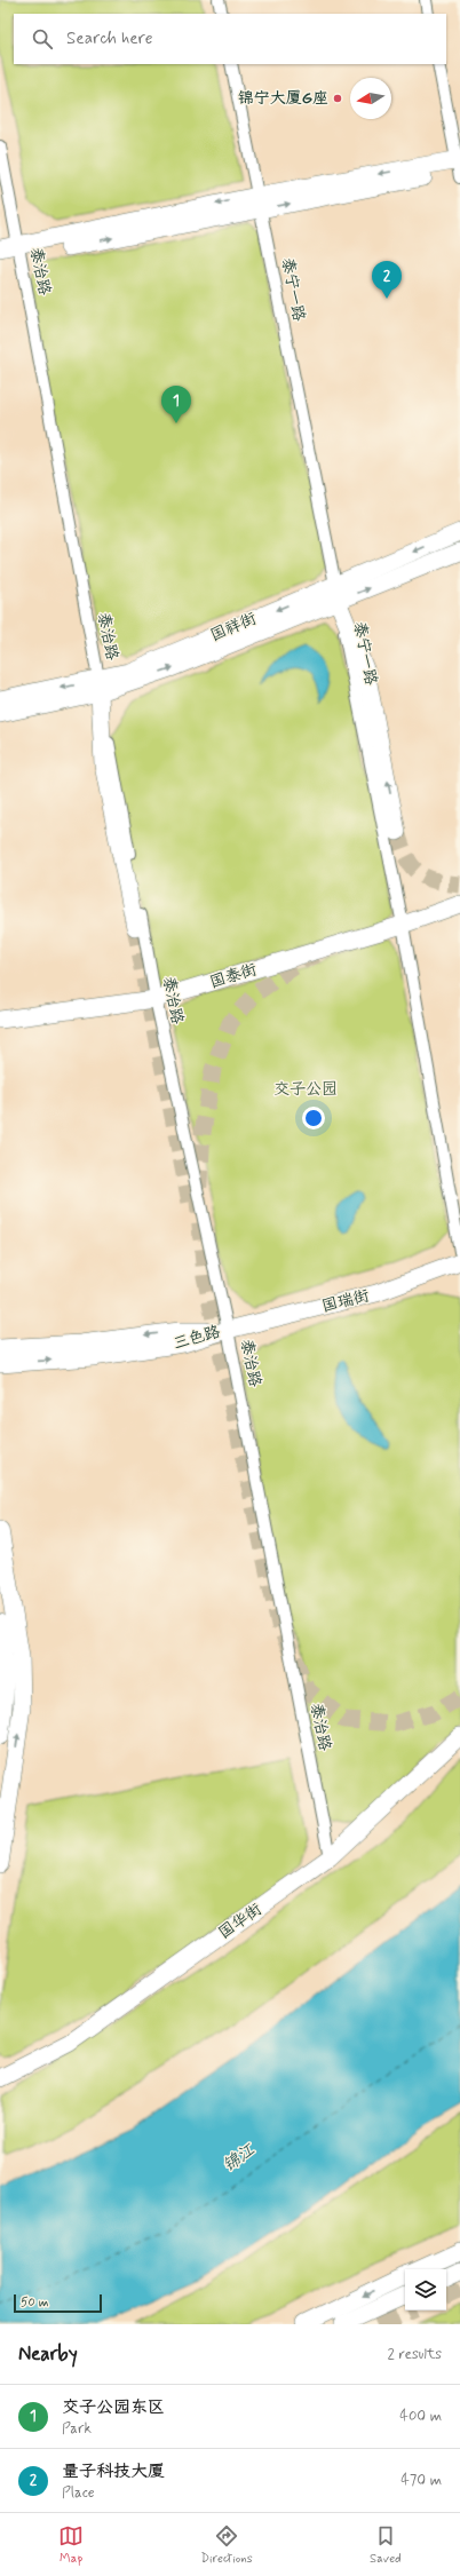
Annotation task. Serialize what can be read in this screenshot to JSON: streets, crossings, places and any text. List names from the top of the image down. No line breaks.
{"streets":{"street":["泰治路","泰宁一路","国祥街","国泰街","国瑞街","三色路","国华街"]},"crossings":[["泰治路","国祥街"],["泰治路","国泰街"],["泰治路","国瑞街"],["泰治路","三色路"],["泰治路","国华街"],["泰宁一路","国祥街"],["泰宁一路","国泰街"],["国瑞街","三色路"]],"water":["锦江"],"parks":["交子公园"],"places":["锦宁大厦G座"],"scale_bar":"50 m","north":"left","page":{"search":"Search here","pins":["2","1"],"scale":"50 m","heading":["Nearby","2 results"],"list":[{"mark":"1","name":"交子公园东区","note":"Park","value":"400 m"},{"mark":"2","name":"量子科技大厦","note":"Place","value":"470 m"}],"nav":["Map","Directions","Saved"]}}
